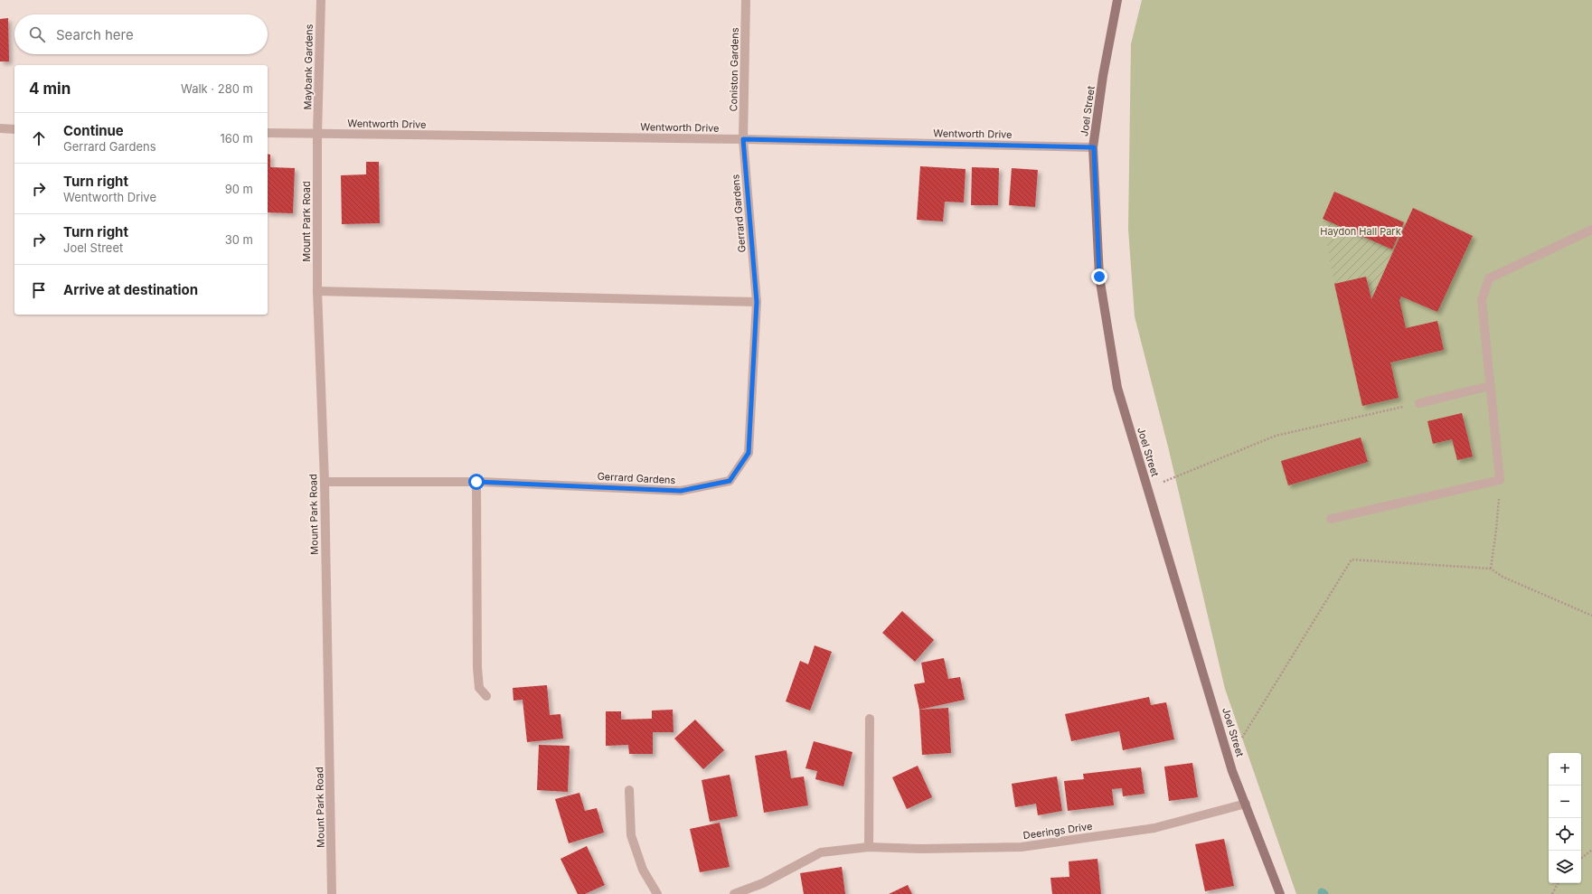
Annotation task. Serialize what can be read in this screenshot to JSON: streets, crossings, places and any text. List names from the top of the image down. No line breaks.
{"streets":{"main road":["Joel Street"],"street":["Maybank Gardens","Coniston Gardens","Wentworth Drive","Gerrard Gardens","Mount Park Road","Deerings Drive"]},"crossings":[["Maybank Gardens","Wentworth Drive"],["Maybank Gardens","Mount Park Road"],["Coniston Gardens","Wentworth Drive"],["Coniston Gardens","Gerrard Gardens"],["Joel Street","Wentworth Drive"],["Joel Street","Deerings Drive"],["Wentworth Drive","Gerrard Gardens"],["Wentworth Drive","Mount Park Road"],["Gerrard Gardens","Mount Park Road"]],"parks":["Haydon Hall Park"],"page":{"search":"Search here","heading":["4 min","Walk · 280 m"],"list":[["Continue","Gerrard Gardens","160 m"],["Turn right","Wentworth Drive","90 m"],["Turn right","Joel Street","30 m"],"Arrive at destination"],"map_buttons":["+","−"]}}
